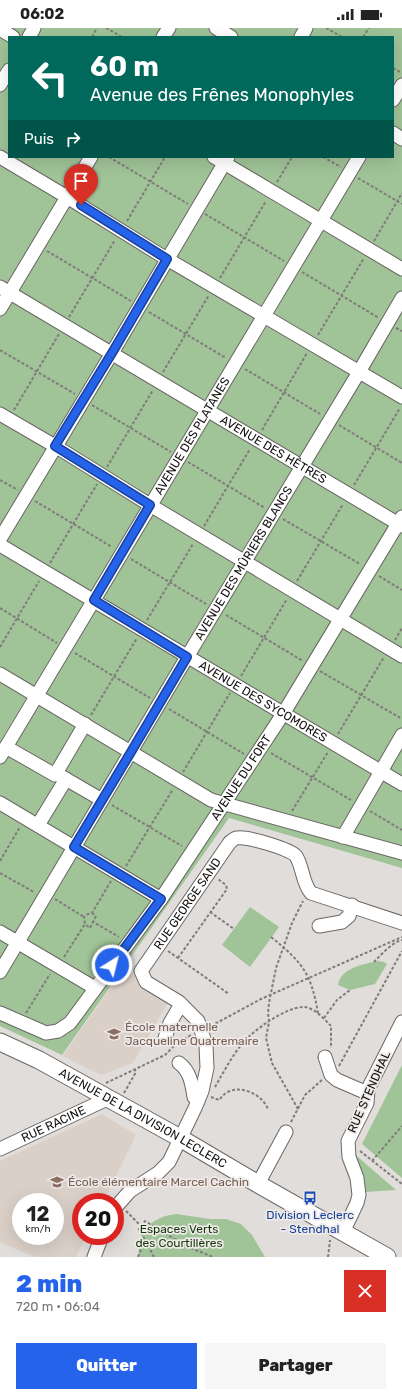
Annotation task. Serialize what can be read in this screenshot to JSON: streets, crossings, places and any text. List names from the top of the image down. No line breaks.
{"streets":{"main road":["AVENUE DE LA DIVISION LECLERC"],"street":["AVENUE DES PLATANES","AVENUE DES HÊTRES","AVENUE DES MÛRIERS BLANCS","AVENUE DES SYCOMORES","AVENUE DU FORT","RUE GEORGE SAND","RUE STENDHAL","RUE RACINE"]},"crossings":[["AVENUE DES PLATANES","AVENUE DES HÊTRES"],["AVENUE DES PLATANES","AVENUE DES SYCOMORES"],["AVENUE DES HÊTRES","AVENUE DES MÛRIERS BLANCS"],["AVENUE DES HÊTRES","AVENUE DU FORT"],["AVENUE DES MÛRIERS BLANCS","AVENUE DES SYCOMORES"],["AVENUE DES SYCOMORES","AVENUE DU FORT"],["RUE STENDHAL","AVENUE DE LA DIVISION LECLERC"],["AVENUE DE LA DIVISION LECLERC","RUE RACINE"]],"parks":["Espaces Verts des Courtillères"],"places":{"school or university":["École maternelle Jacqueline Quatremaire","École élémentaire Marcel Cachin"],"bus stop":["Division Leclerc - Stendhal"]},"page":{"status":"06:02","turn":["60 m","Avenue des Frênes Monophyles"],"then":"Puis","speed":"12 km/h","limit":"20","heading":["2 min","720 m · 06:04"],"buttons":["Quitter","Partager"]}}
